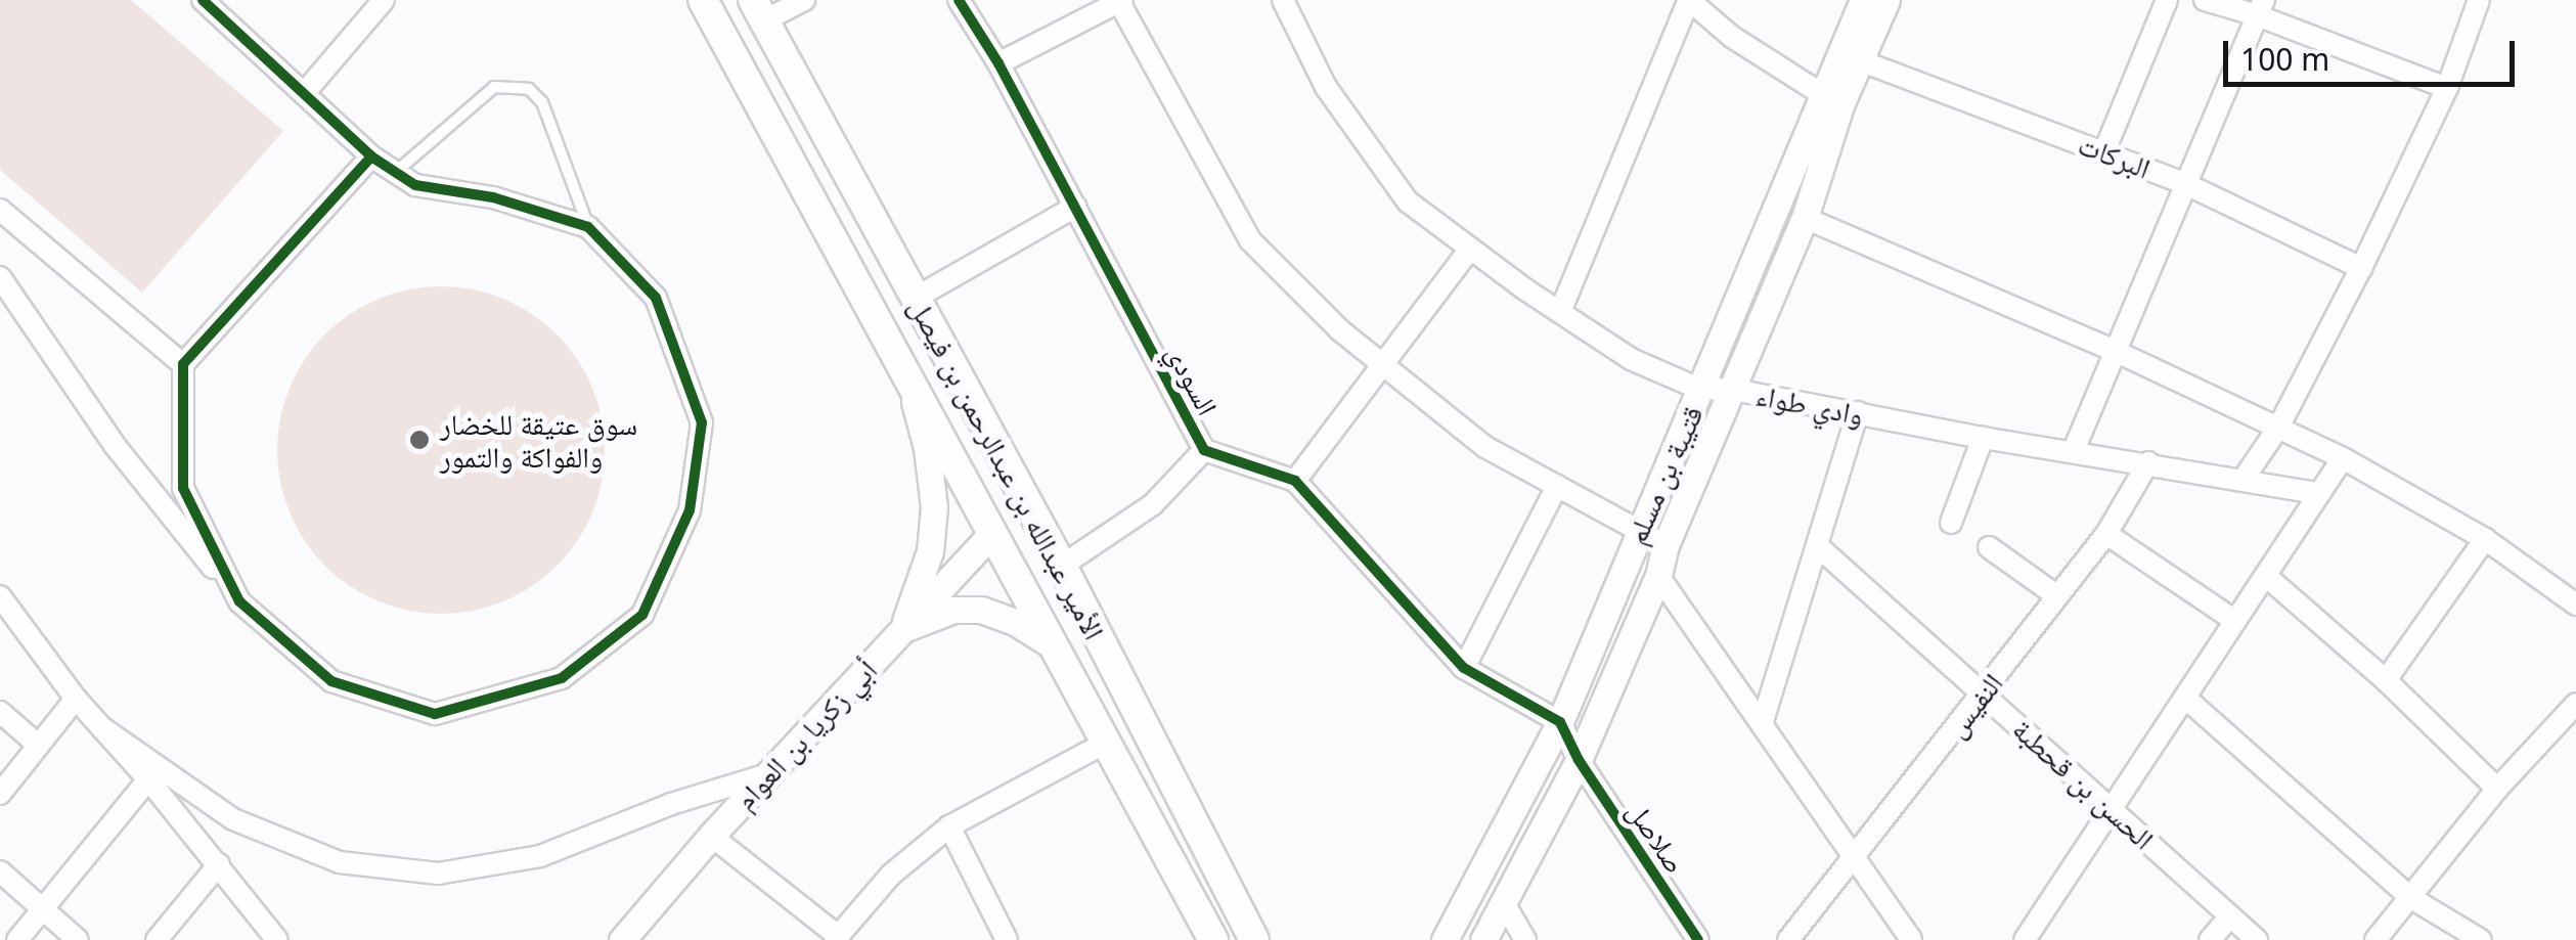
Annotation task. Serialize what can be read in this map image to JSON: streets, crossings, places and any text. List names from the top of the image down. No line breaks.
{"streets":{"main road":["الأمير عبدالله بن عبدالرحمن بن فيصل"],"street":["البركات","السودي","وادي طواء","قتيبة بن مسلم","النفيس","أبي زكريا بن العوام","الحسن بن قحطبة","صلاصل"]},"crossings":[["البركات","قتيبة بن مسلم"],["السودي","قتيبة بن مسلم"],["وادي طواء","قتيبة بن مسلم"],["وادي طواء","النفيس"],["الأمير عبدالله بن عبدالرحمن بن فيصل","أبي زكريا بن العوام"],["قتيبة بن مسلم","صلاصل"],["النفيس","الحسن بن قحطبة"]],"places":["سوق عتيقة للخضار والفواكة والتمور"],"scale_bar":"100 m"}
